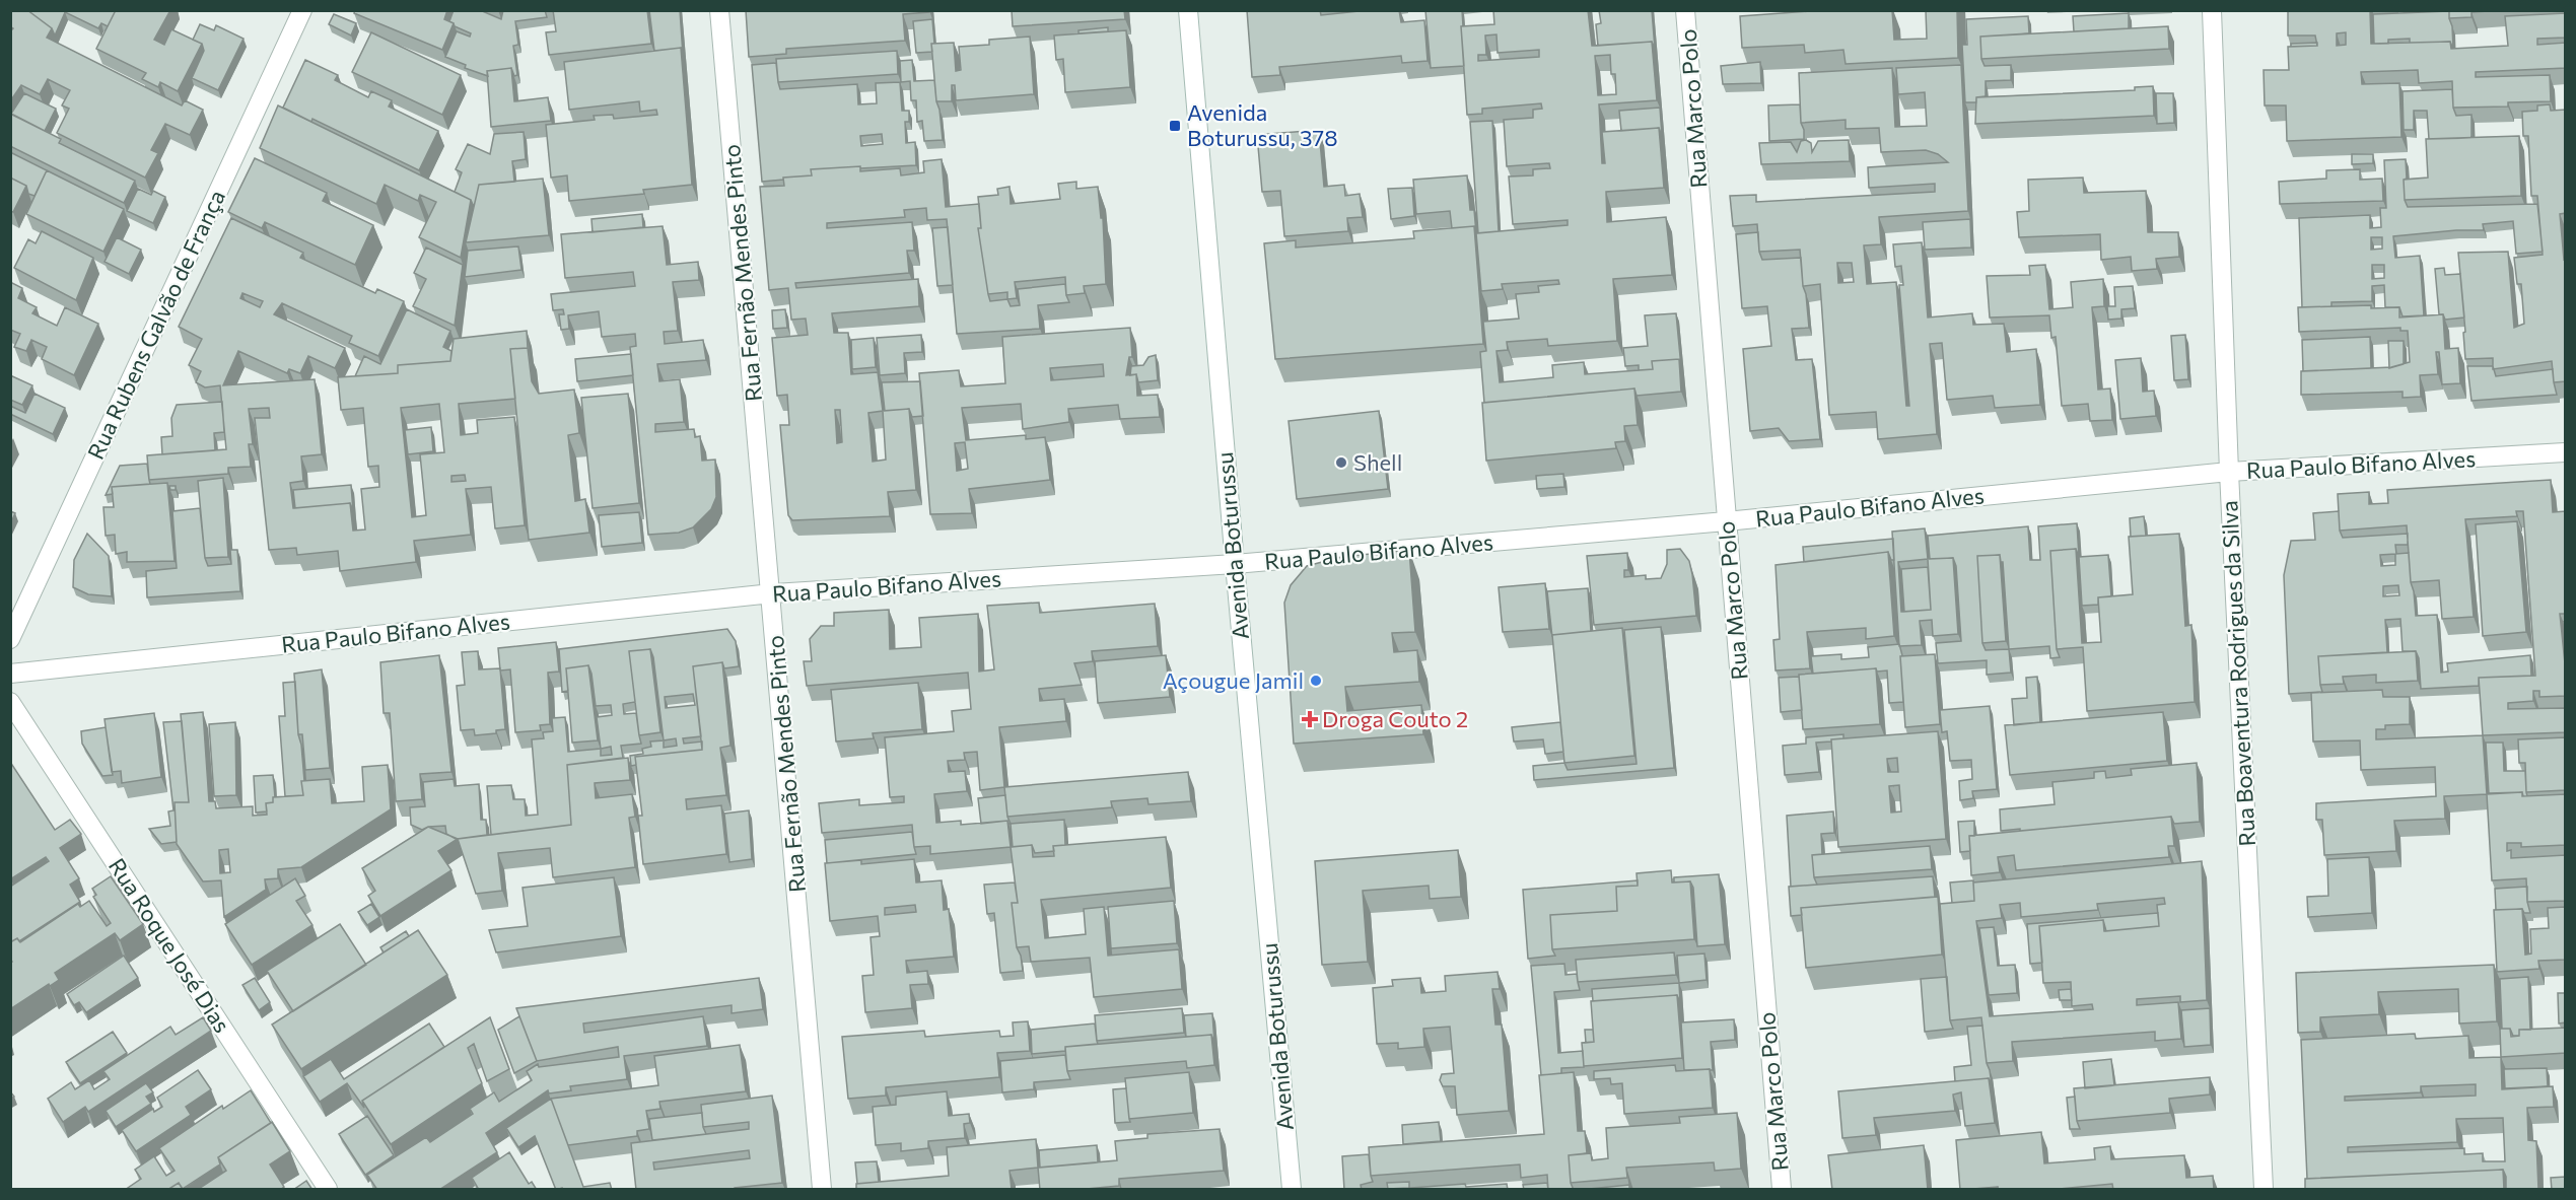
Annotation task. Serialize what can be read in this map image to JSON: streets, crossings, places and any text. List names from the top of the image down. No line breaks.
{"streets":{"street":["Rua Marco Polo","Rua Fernão Mendes Pinto","Rua Rubens Galvão de França","Rua Paulo Bifano Alves","Avenida Boturussu","Rua Boaventura Rodrigues da Silva","Rua Roque José Dias"]},"crossings":[["Rua Marco Polo","Rua Paulo Bifano Alves"],["Rua Fernão Mendes Pinto","Rua Paulo Bifano Alves"],["Rua Paulo Bifano Alves","Avenida Boturussu"],["Rua Paulo Bifano Alves","Rua Boaventura Rodrigues da Silva"]],"places":{"transit":["Avenida Boturussu, 378"],"other":["Shell","Açougue Jamil"],"health":["Droga Couto 2"]}}
